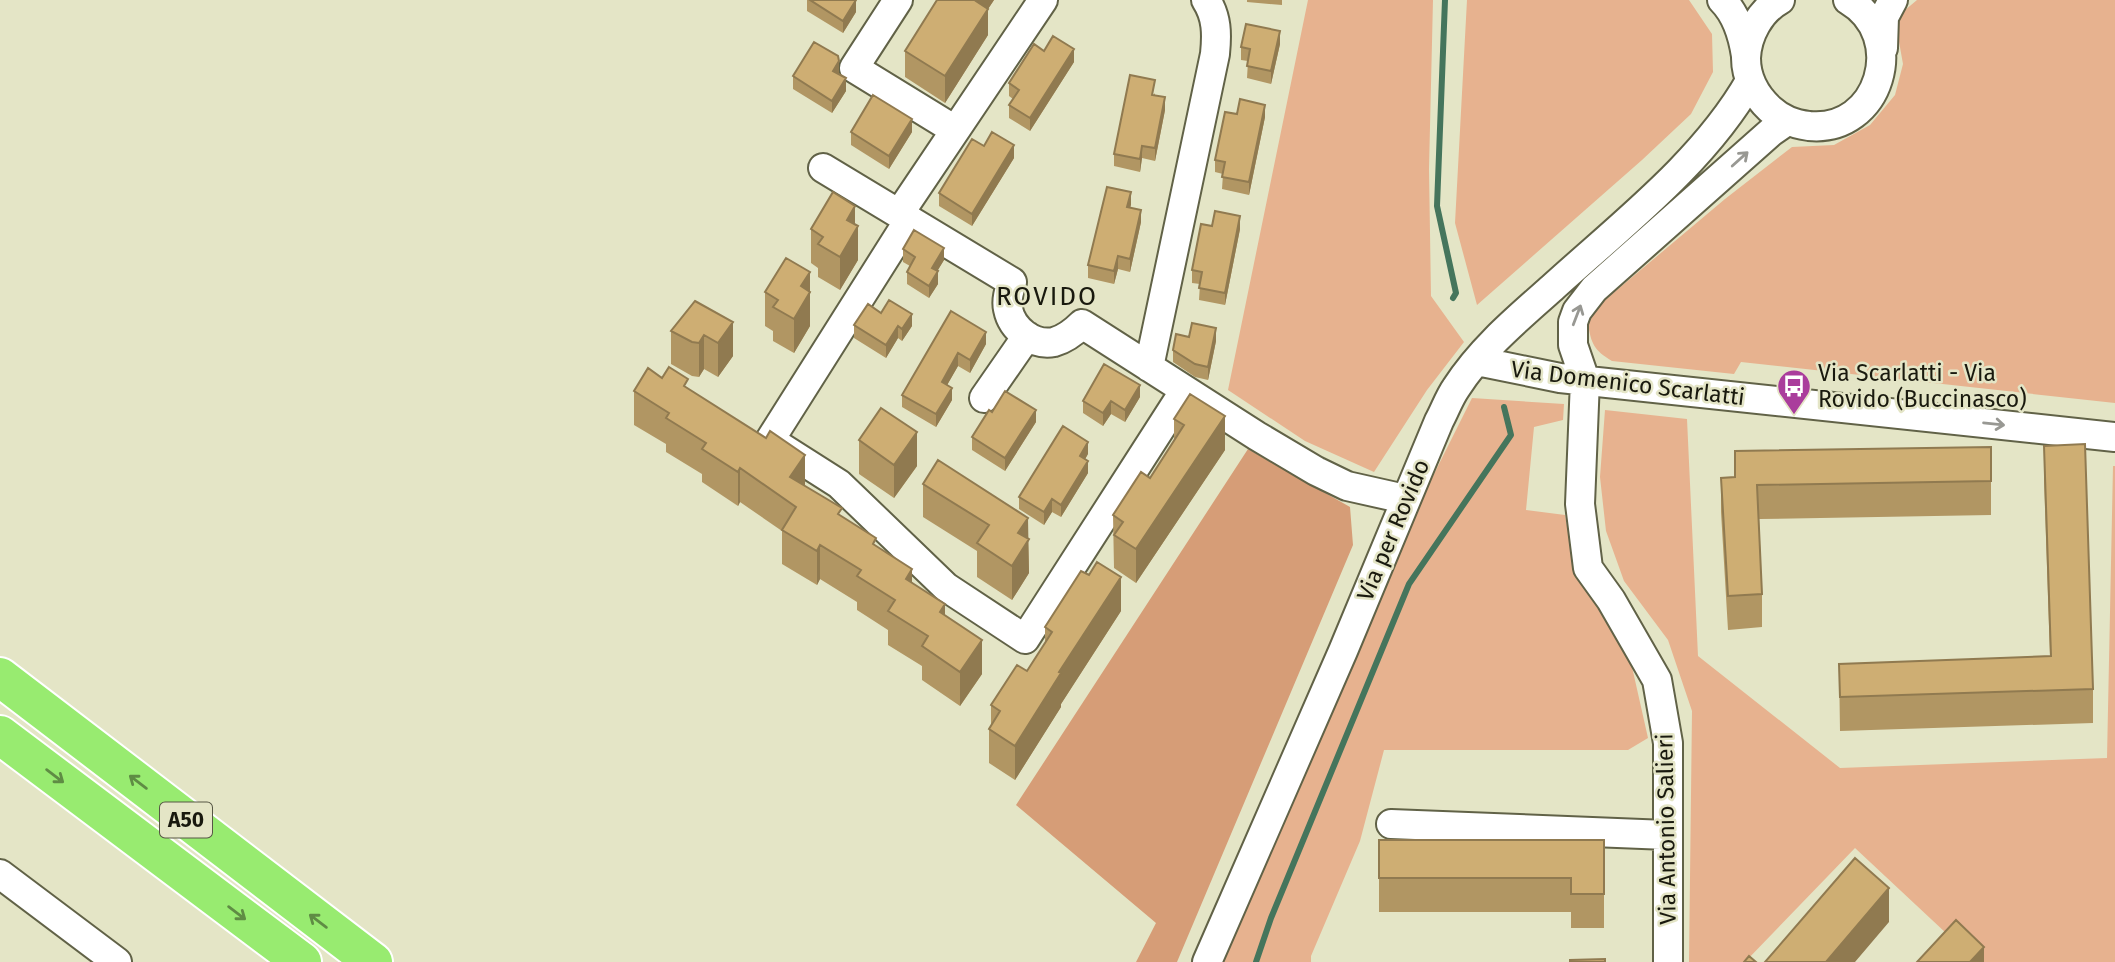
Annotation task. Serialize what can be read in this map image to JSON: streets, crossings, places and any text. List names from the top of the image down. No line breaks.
{"streets":{"highway":["A50"],"street":["Via Domenico Scarlatti","Via per Rovido","Via Antonio Salieri"]},"crossings":[["Via Domenico Scarlatti","Via per Rovido"],["Via Domenico Scarlatti","Via Antonio Salieri"],["Via per Rovido","Via Antonio Salieri"]],"one_way":["Via Domenico Scarlatti"],"districts":["ROVIDO"],"places":{"bus stop":["Via Scarlatti - Via Rovido (Buccinasco)"]}}
